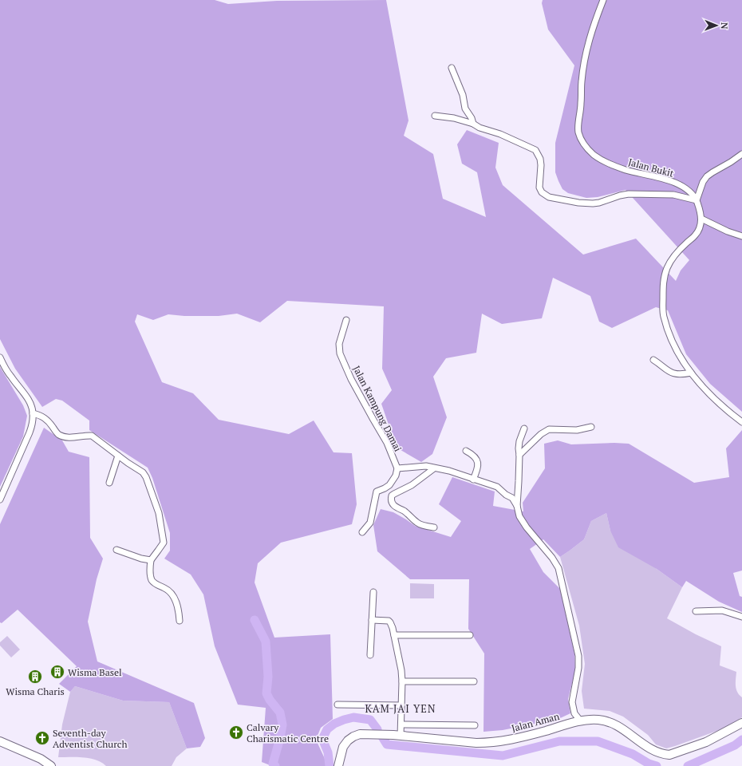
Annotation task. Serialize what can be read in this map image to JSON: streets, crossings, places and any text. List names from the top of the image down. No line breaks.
{"streets":{"street":["Jalan Bukit","Jalan Kampung Damai","Jalan Aman"]},"districts":["KAM JAI YEN"],"places":{"building":["Wisma Basel","Wisma Charis"],"church":["Calvary Charismatic Centre","Seventh-day Adventist Church"]},"north":"right"}
